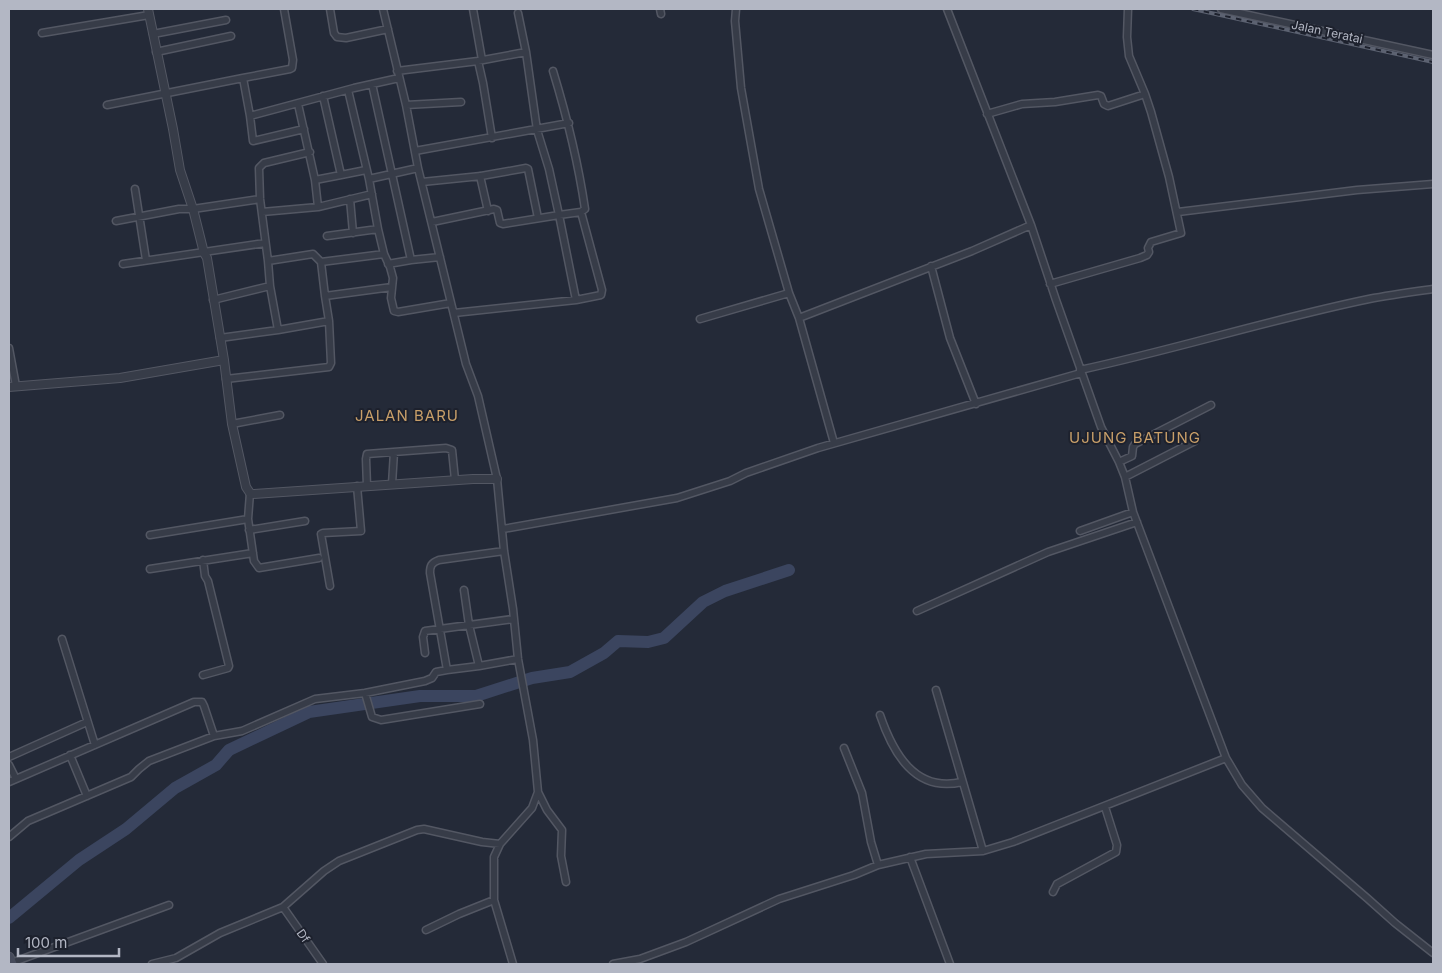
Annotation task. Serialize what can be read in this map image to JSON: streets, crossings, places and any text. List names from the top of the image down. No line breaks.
{"streets":{"street":["Jalan Teratai","Df"]},"districts":["JALAN BARU","UJUNG BATUNG"],"scale_bar":"100 m"}
